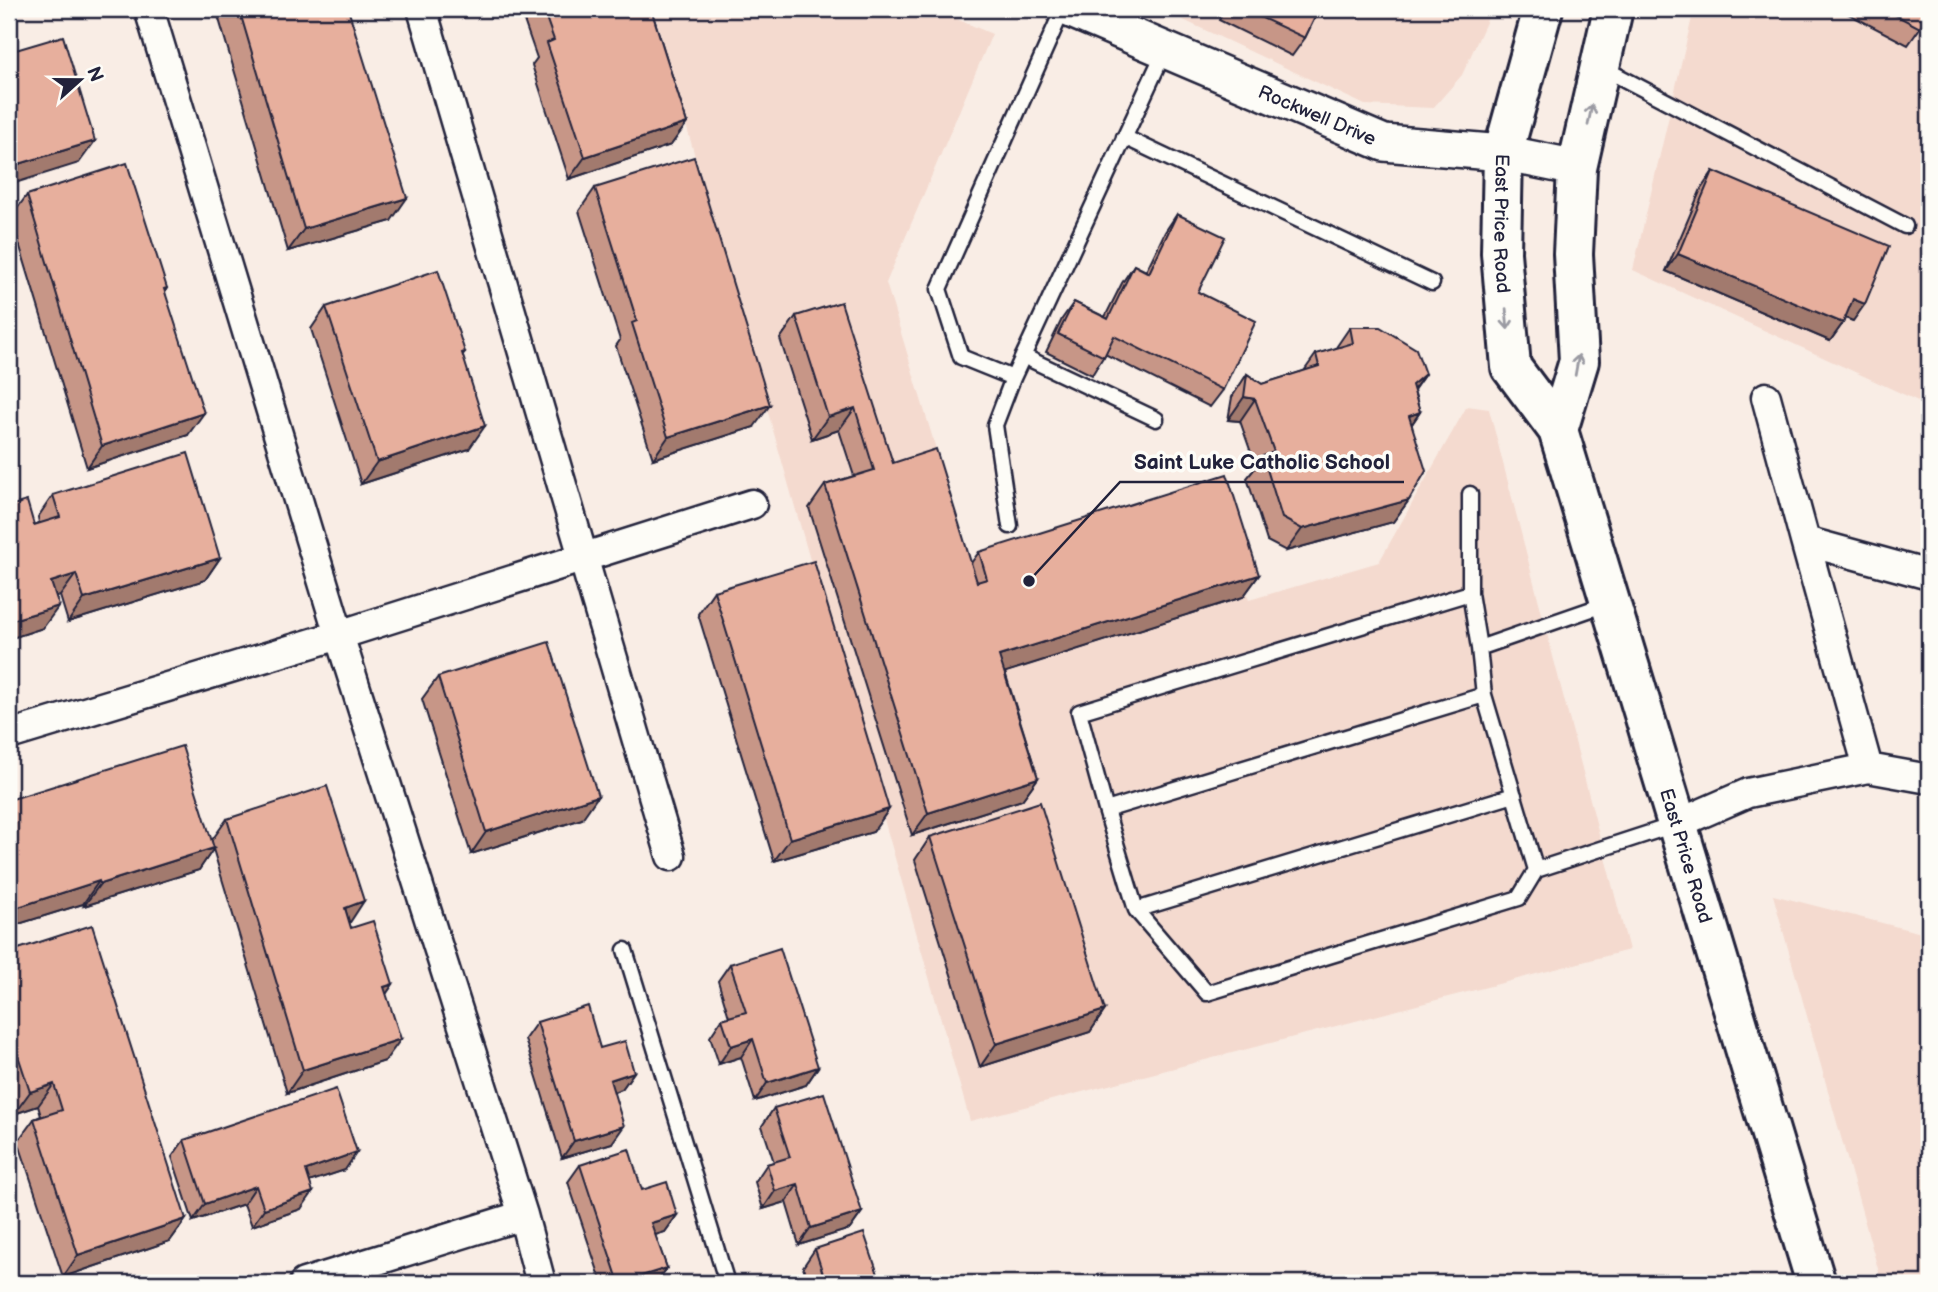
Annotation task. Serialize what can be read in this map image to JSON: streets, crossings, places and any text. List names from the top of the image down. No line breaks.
{"streets":{"main road":["East Price Road"],"street":["Rockwell Drive"]},"crossings":[["Rockwell Drive","East Price Road"]],"places":["Saint Luke Catholic School"],"north":"right"}
